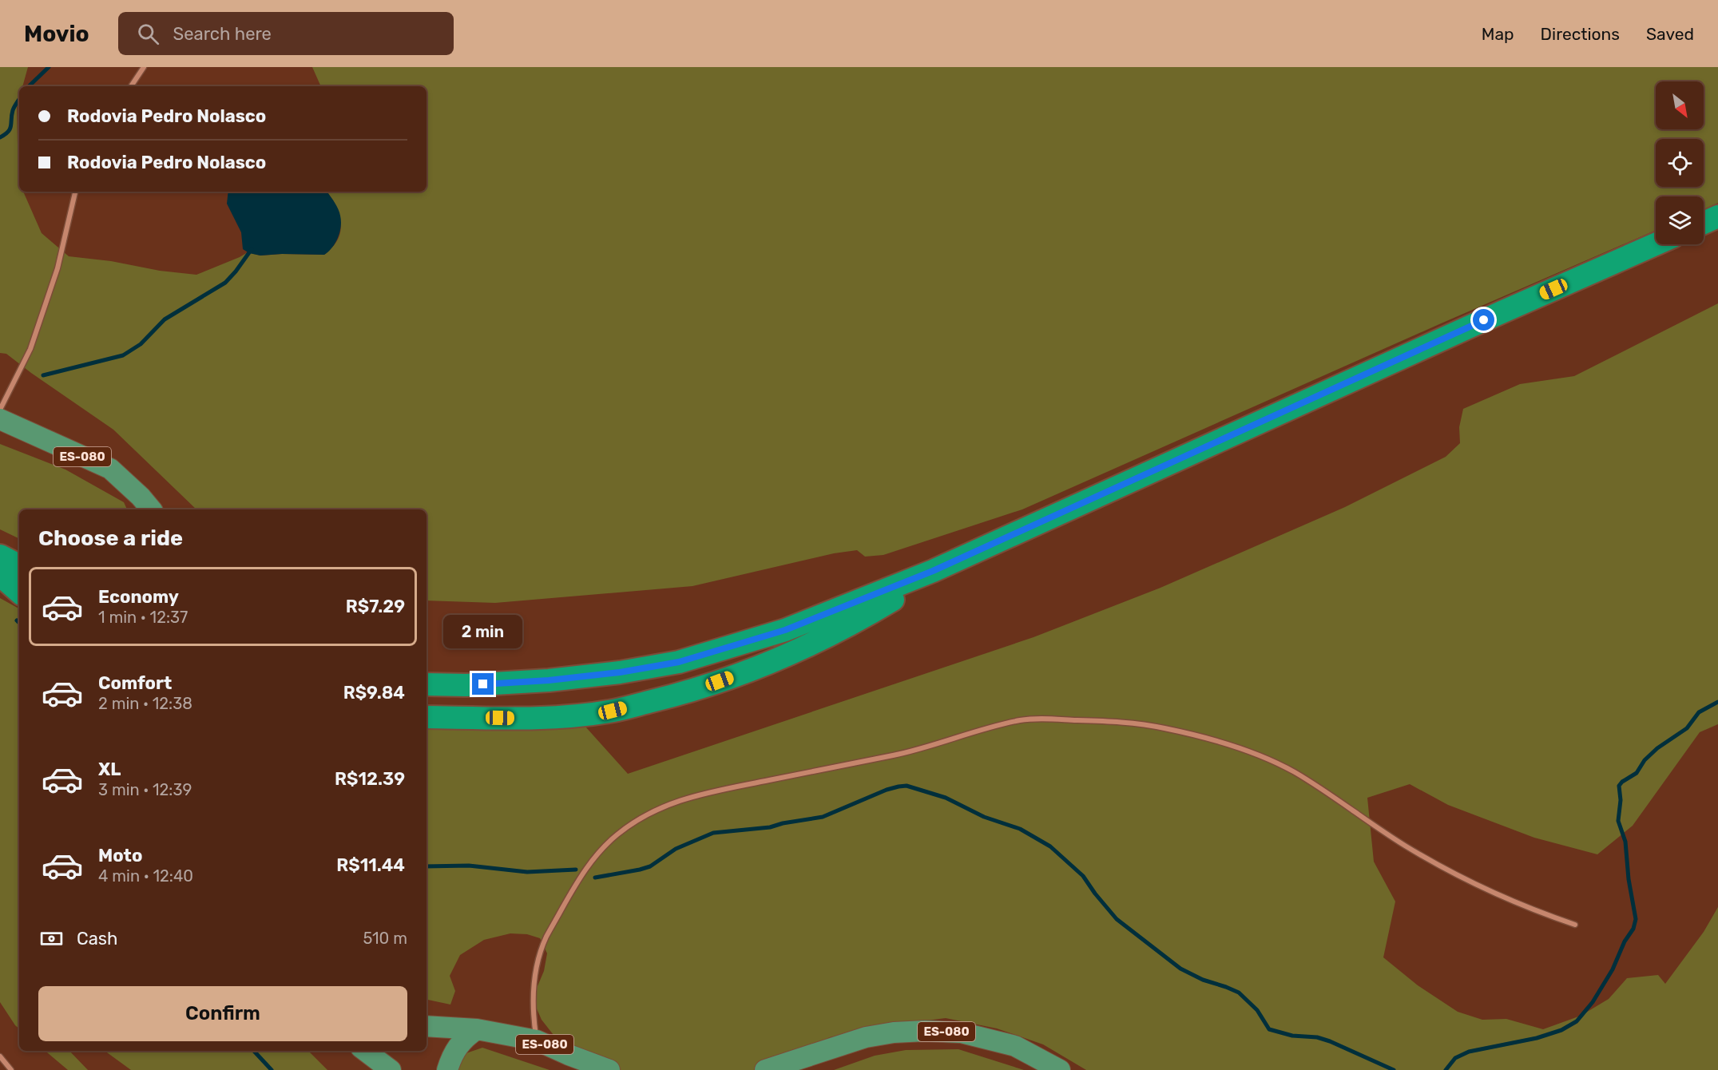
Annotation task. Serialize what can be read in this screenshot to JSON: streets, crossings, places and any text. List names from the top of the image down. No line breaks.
{"streets":{"main road":["ES-080"]},"north":"bottom right","page":{"header":"Movio","search":"Search here","nav":["Map","Directions","Saved"],"banner":["Rodovia Pedro Nolasco","Rodovia Pedro Nolasco"],"heading":"Choose a ride","list":[{"name":"Economy","note":"1 min · 12:37","value":"R$7.29"},{"name":"Comfort","note":"2 min · 12:38","value":"R$9.84"},{"name":"XL","note":"3 min · 12:39","value":"R$12.39"},{"name":"Moto","note":"4 min · 12:40","value":"R$11.44"}],"bubble":"2 min","pay":["Cash","510 m"],"buttons":"Confirm"}}
